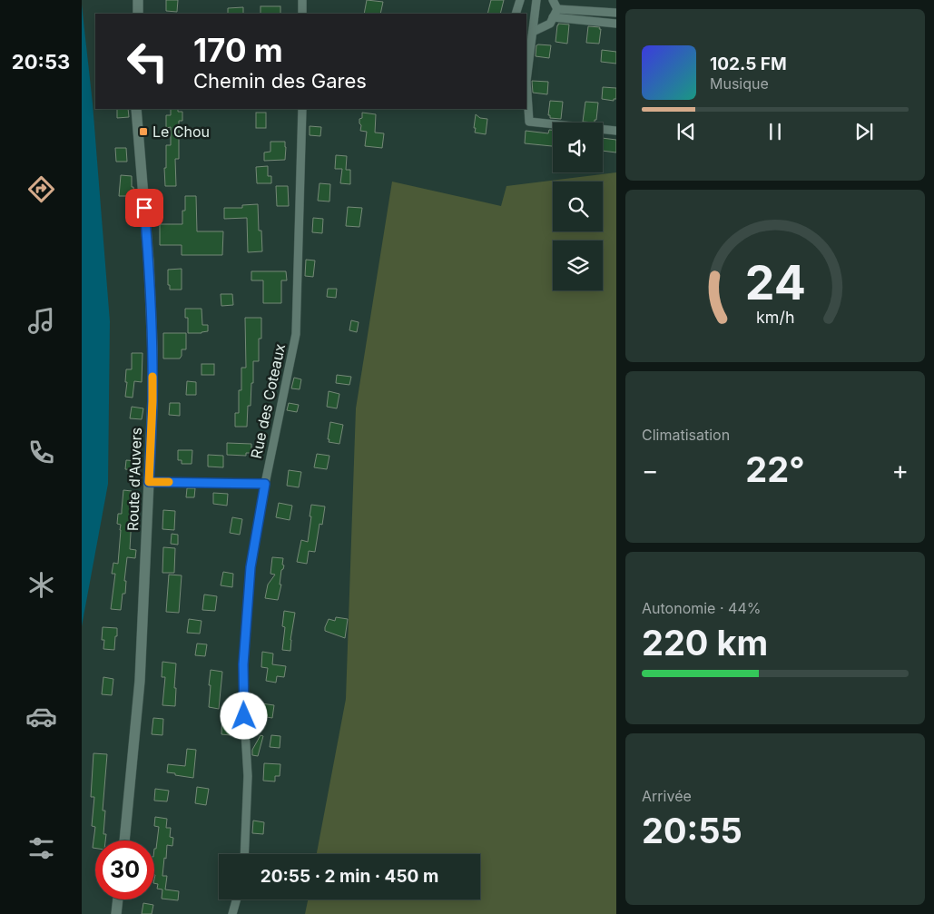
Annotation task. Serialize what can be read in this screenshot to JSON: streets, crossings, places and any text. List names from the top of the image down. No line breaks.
{"streets":{"main road":["Route d'Auvers"],"street":["Rue des Coteaux"]},"places":{"transit":["Le Chou"]},"page":{"tabs":"20:53","turn":["170 m","Chemin des Gares"],"song":["102.5 FM","Musique"],"tile":["Climatisation",["Autonomie · 44%","220 km"],["Arrivée","20:55"]],"heat":["−","22°","+"],"limit":"30","trip":"20:55 · 2 min · 450 m","gauge":["24","km/h"]}}
